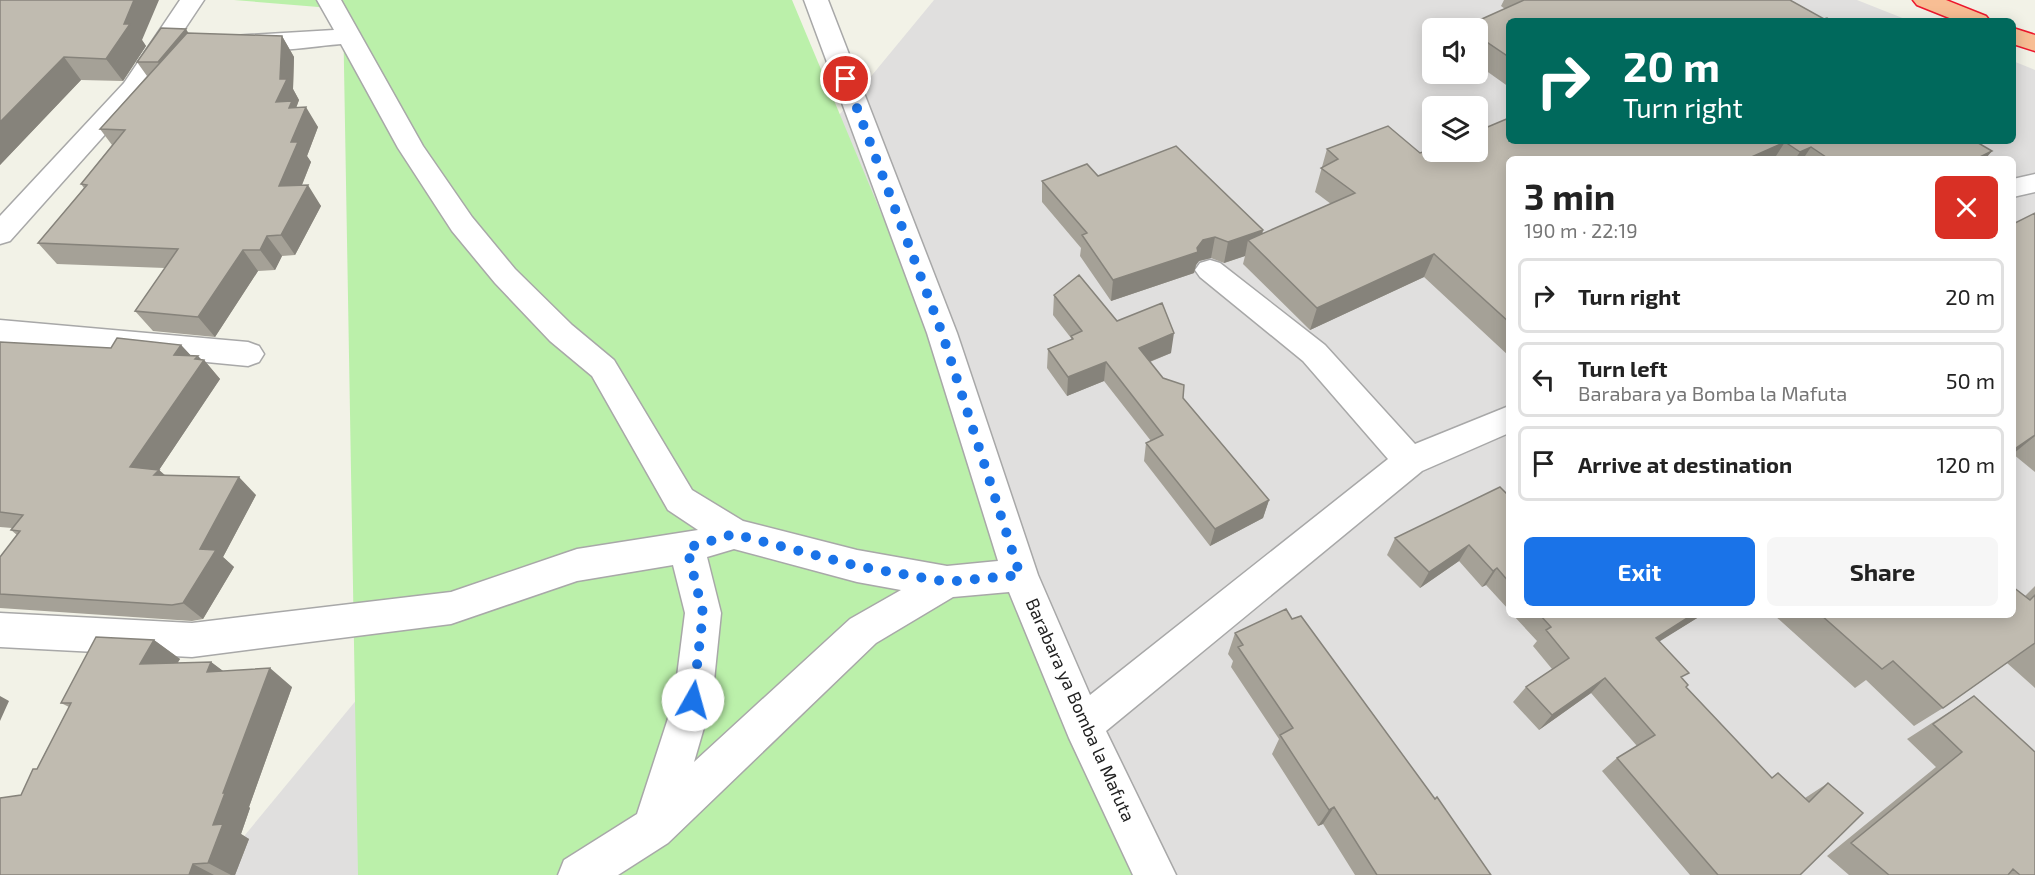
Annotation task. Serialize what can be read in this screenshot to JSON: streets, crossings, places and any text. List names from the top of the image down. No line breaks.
{"streets":{"street":["Barabara ya Bomba la Mafuta"]},"page":{"turn":["20 m","Turn right"],"heading":["3 min","190 m · 22:19"],"list":[{"name":"Turn right","value":"20 m"},{"name":"Turn left","note":"Barabara ya Bomba la Mafuta","value":"50 m"},{"name":"Arrive at destination","value":"120 m"}],"buttons":["Exit","Share"]}}
